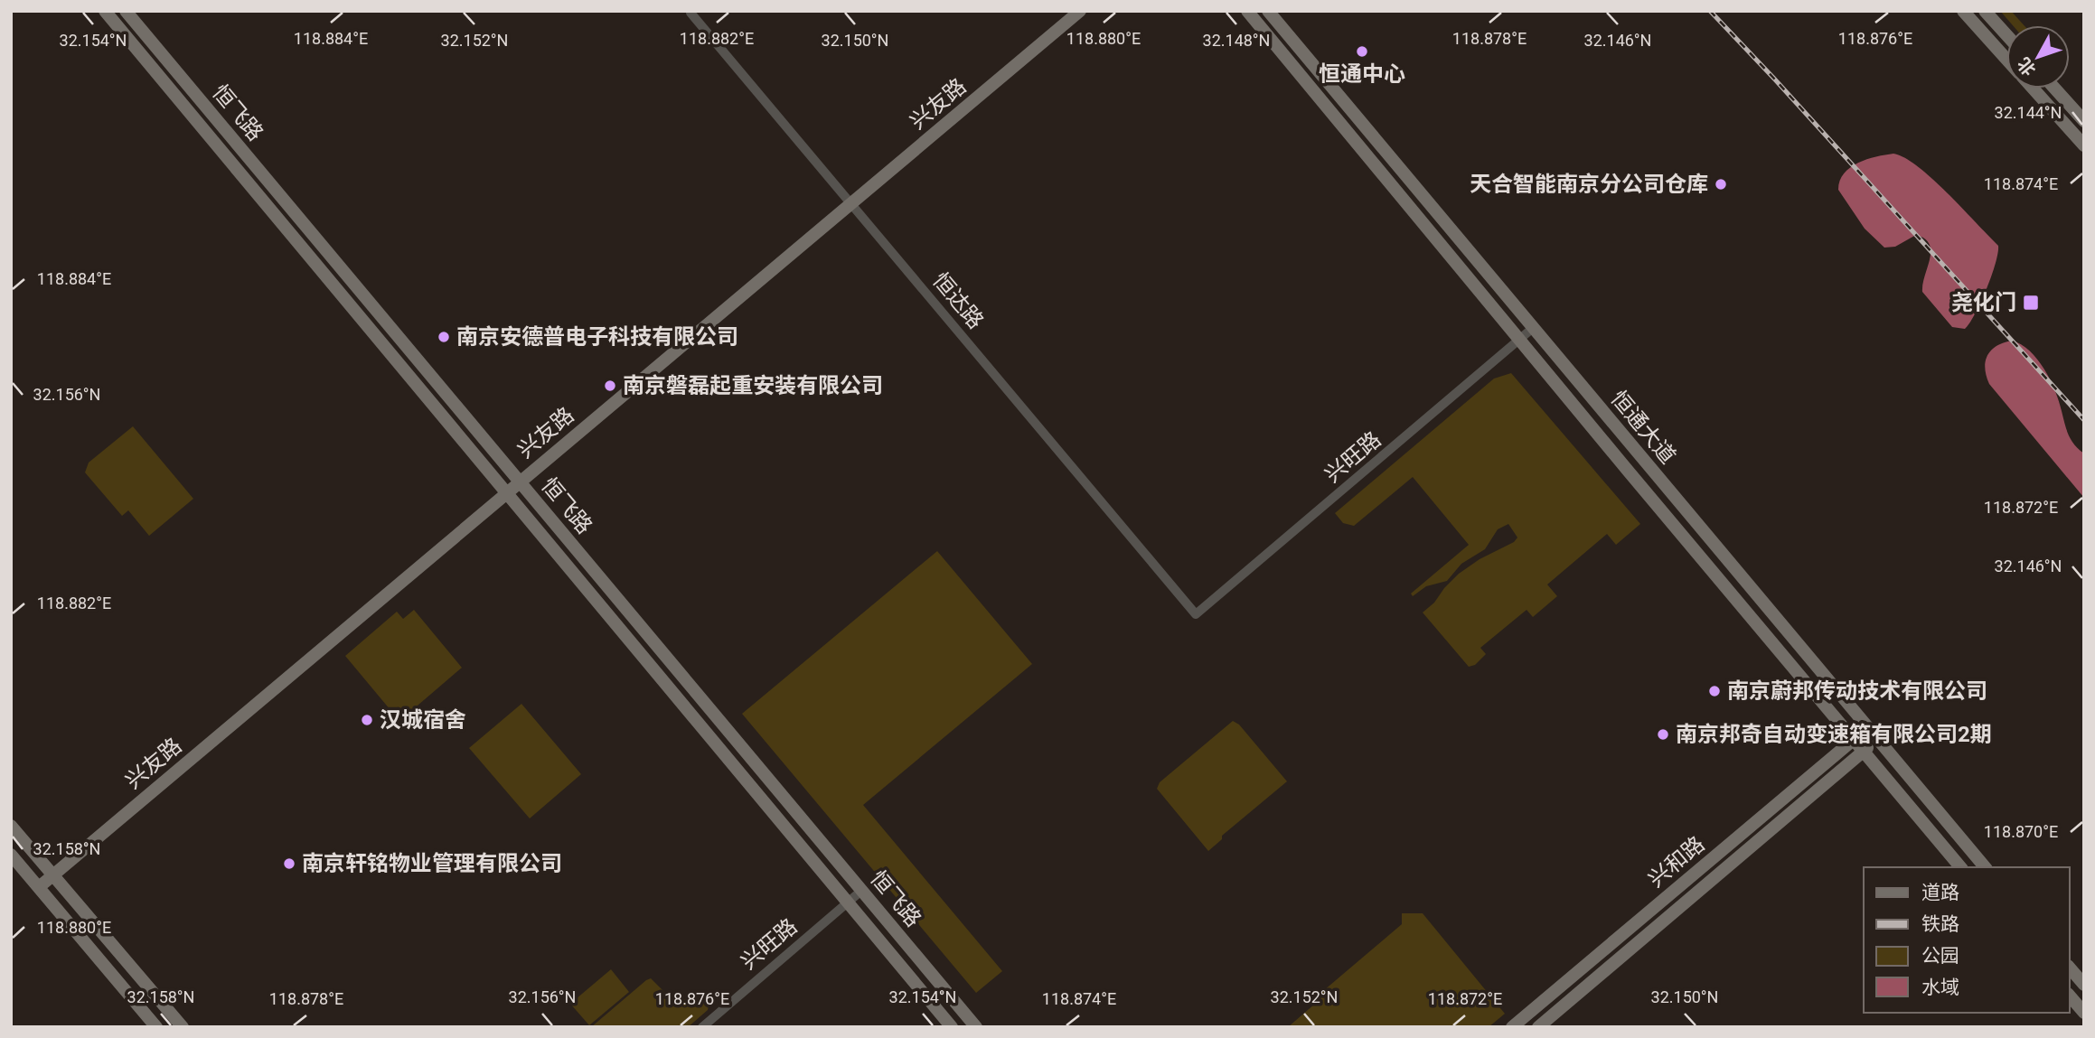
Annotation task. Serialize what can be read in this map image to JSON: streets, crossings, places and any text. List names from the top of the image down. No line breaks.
{"streets":{"main road":["兴友路","恒飞路","恒通大道","兴和路"],"street":["恒达路","兴旺路"]},"crossings":[["兴友路","恒飞路"],["兴友路","恒达路"],["恒飞路","兴旺路"],["恒达路","兴旺路"],["恒通大道","兴旺路"],["恒通大道","兴和路"]],"places":{"other":["恒通中心","天合智能南京分公司仓库","南京安德普电子科技有限公司","南京磐磊起重安装有限公司","南京蔚邦传动技术有限公司","汉城宿舍","南京邦奇自动变速箱有限公司2期","南京轩铭物业管理有限公司"],"transit":["尧化门"]},"legend":["道路","铁路","公园","水域"],"north":"bottom left","coordinates":["118.876°E","118.884°E","118.882°E","118.880°E","118.878°E","32.150°N","32.146°N","32.154°N","32.152°N","32.148°N","32.144°N","118.874°E","32.156°N","118.872°E","118.870°E","32.158°N"]}
